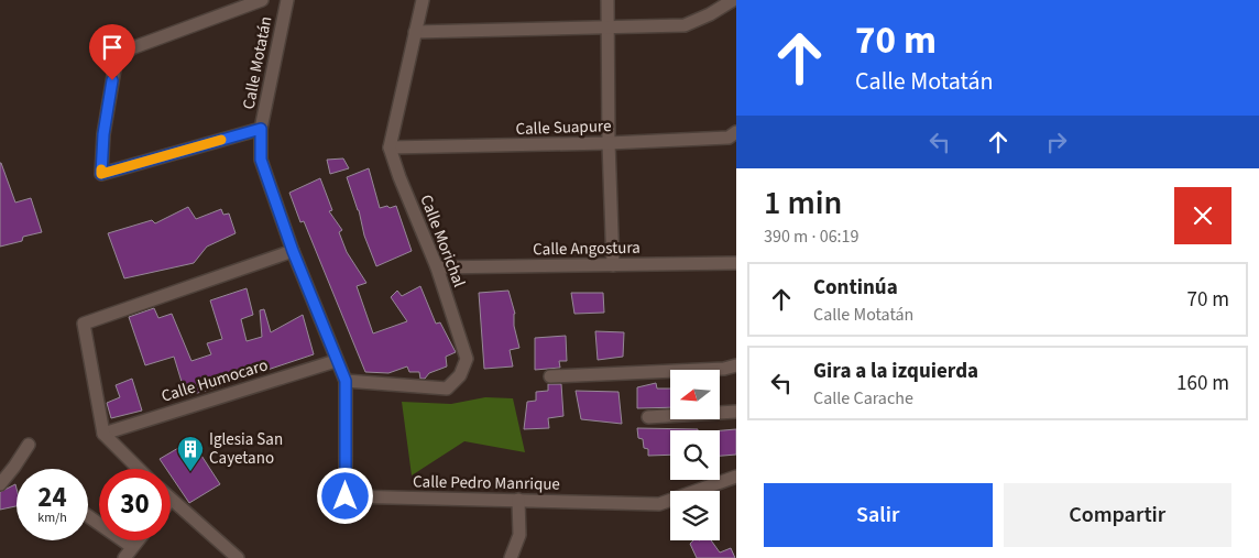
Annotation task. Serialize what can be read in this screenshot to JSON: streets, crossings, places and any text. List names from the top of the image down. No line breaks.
{"streets":{"street":["Calle Motatán","Calle Suapure","Calle Morichal","Calle Angostura","Calle Humocaro","Calle Pedro Manrique"]},"crossings":[["Calle Motatán","Calle Morichal"],["Calle Motatán","Calle Humocaro"],["Calle Motatán","Calle Pedro Manrique"],["Calle Suapure","Calle Morichal"],["Calle Morichal","Calle Angostura"],["Calle Morichal","Calle Pedro Manrique"]],"places":{"building":["Iglesia San Cayetano"]},"north":"left","page":{"turn":["70 m","Calle Motatán"],"heading":["1 min","390 m · 06:19"],"list":[{"name":"Continúa","note":"Calle Motatán","value":"70 m"},{"name":"Gira a la izquierda","note":"Calle Carache","value":"160 m"}],"speed":"24 km/h","limit":"30","buttons":["Salir","Compartir"]}}
